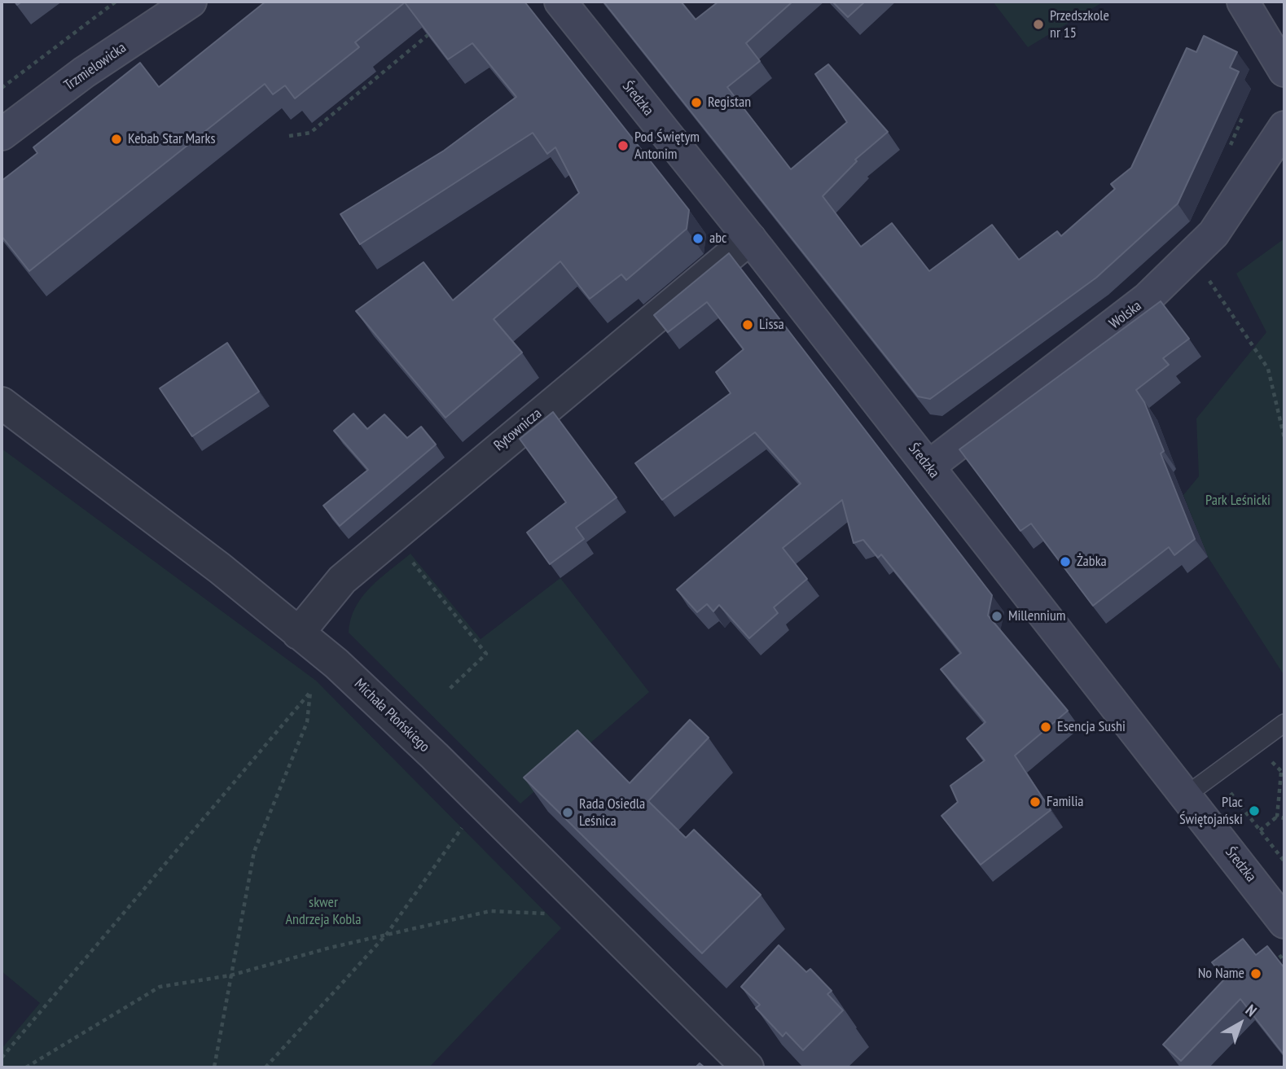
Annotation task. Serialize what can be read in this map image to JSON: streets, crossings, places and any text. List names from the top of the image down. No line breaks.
{"streets":{"main road":["Trzmielowicka","Średzka","Wolska"],"street":["Rytownicza","Michała Płońskiego"]},"crossings":[["Średzka","Wolska"],["Średzka","Rytownicza"],["Rytownicza","Michała Płońskiego"]],"parks":["Park Leśnicki","skwer Andrzeja Kobla"],"places":["Przedszkole nr 15","Registan","Kebab Star Marks","Pod Świętym Antonim","abc","Lissa","Żabka","Millennium","Esencja Sushi","Familia","Plac Świętojański","Rada Osiedla Leśnica","No Name"],"north":"top right"}
